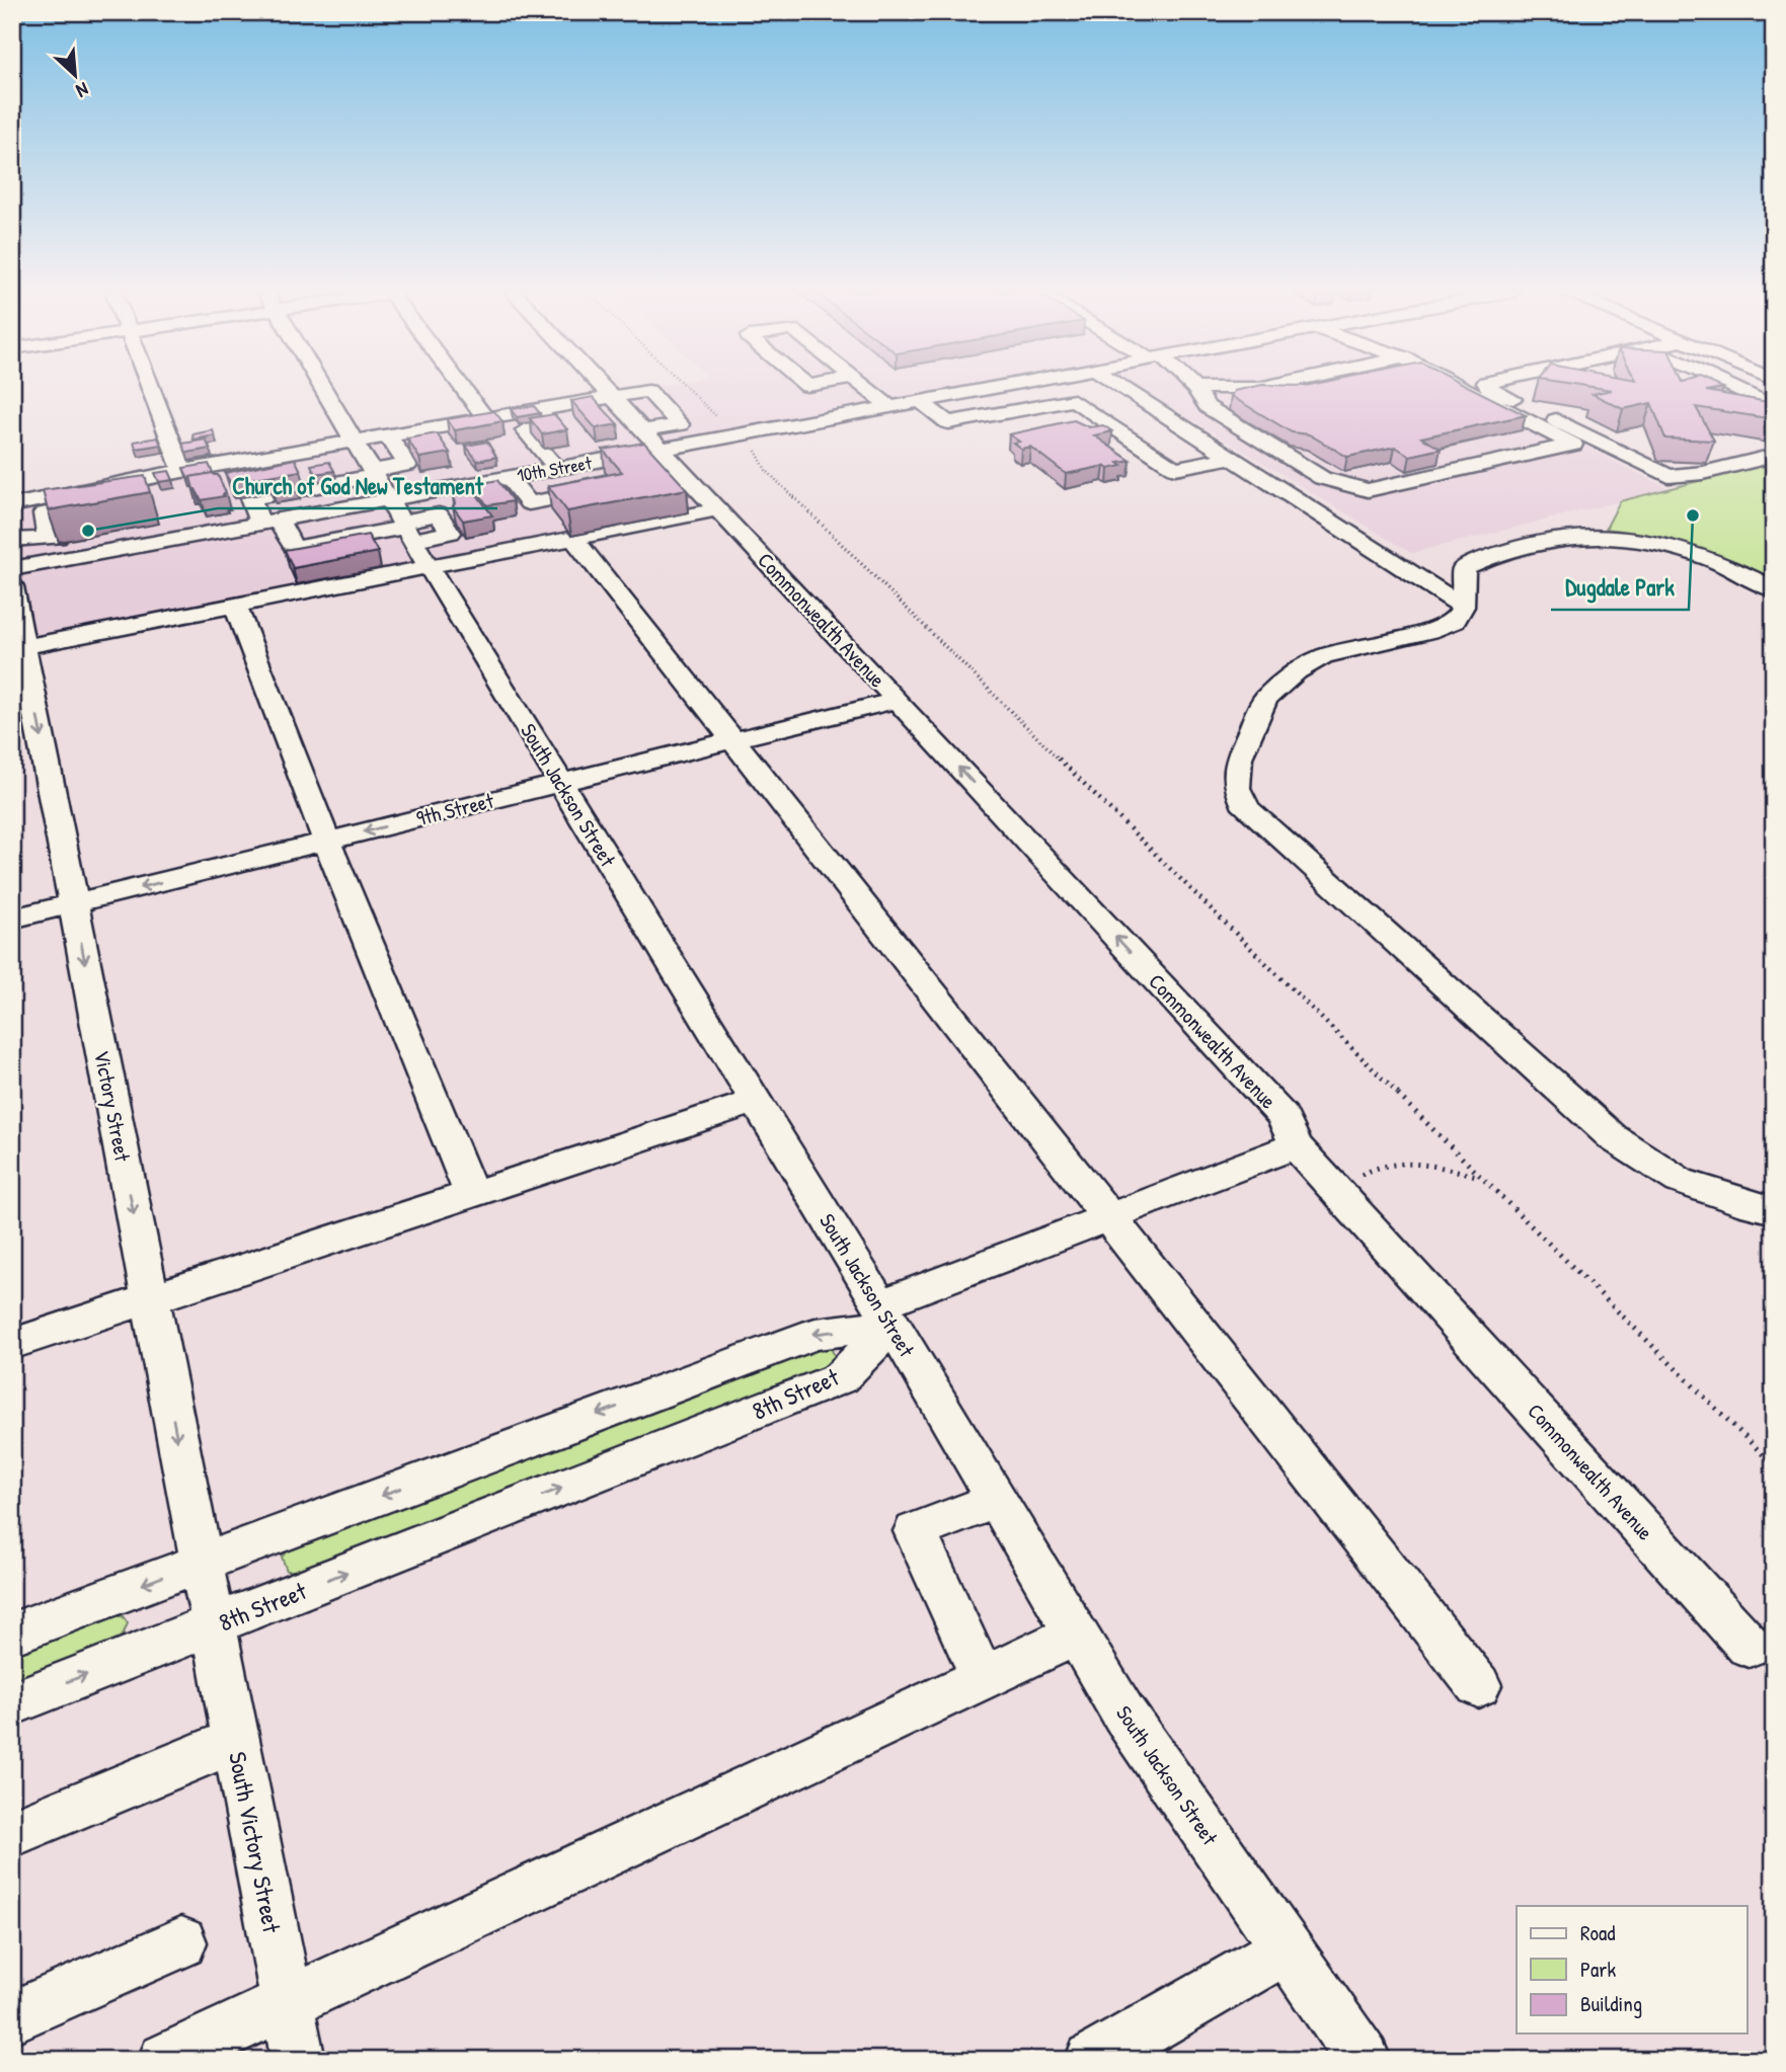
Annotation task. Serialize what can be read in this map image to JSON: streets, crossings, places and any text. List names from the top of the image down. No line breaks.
{"streets":{"street":["10th Street","Commonwealth Avenue","South Jackson Street","9th Street","Victory Street","8th Street","South Victory Street"]},"crossings":[["10th Street","Commonwealth Avenue"],["10th Street","South Jackson Street"],["Commonwealth Avenue","9th Street"],["Commonwealth Avenue","8th Street"],["South Jackson Street","9th Street"],["South Jackson Street","8th Street"],["9th Street","Victory Street"],["Victory Street","8th Street"],["Victory Street","South Victory Street"],["8th Street","South Victory Street"]],"places":["Dugdale Park","Church of God New Testament"],"legend":["Road","Park","Building"],"north":"bottom right"}
